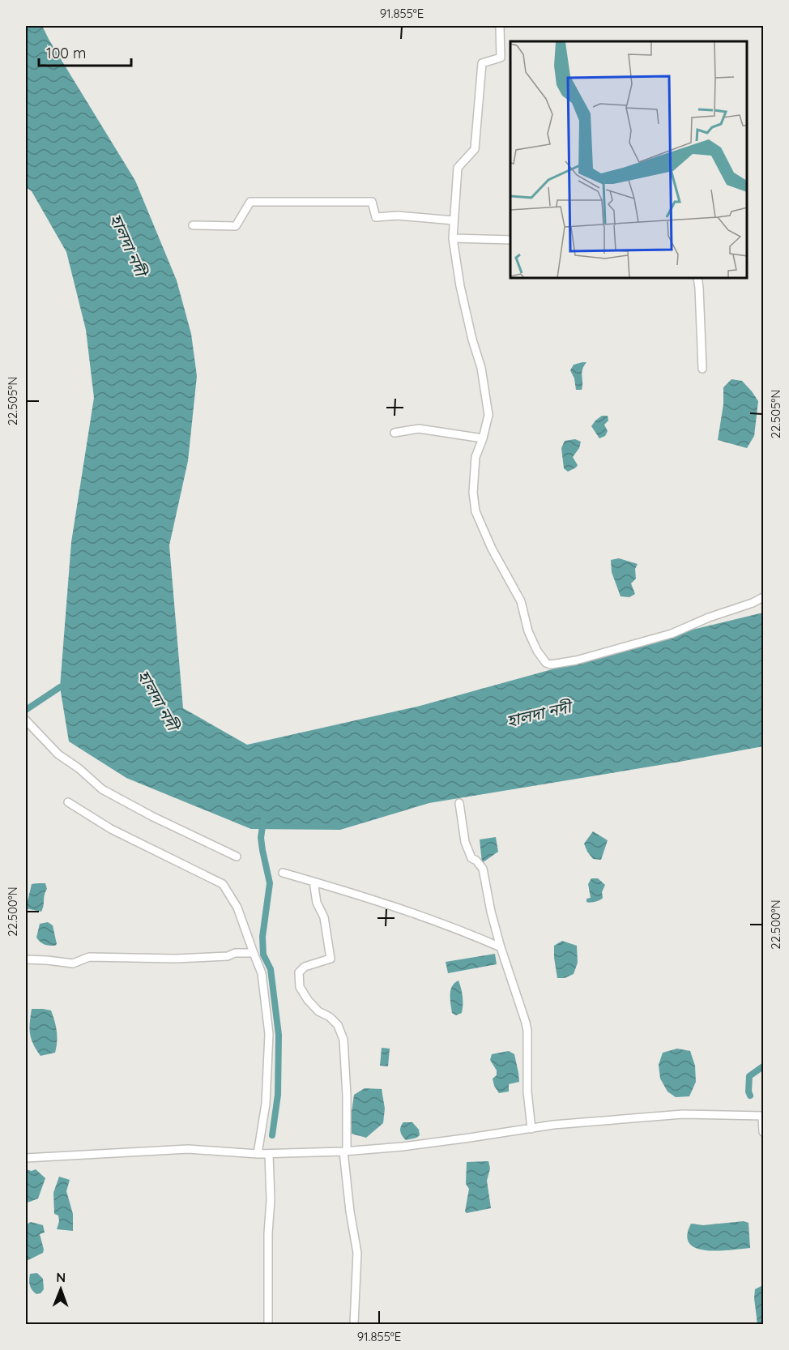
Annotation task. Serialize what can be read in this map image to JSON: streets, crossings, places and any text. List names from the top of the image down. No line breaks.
{"water":["হালদা নদী"],"scale_bar":"100 m","north":"top","coordinates":["91.855°E","22.505°N","22.500°N"]}
